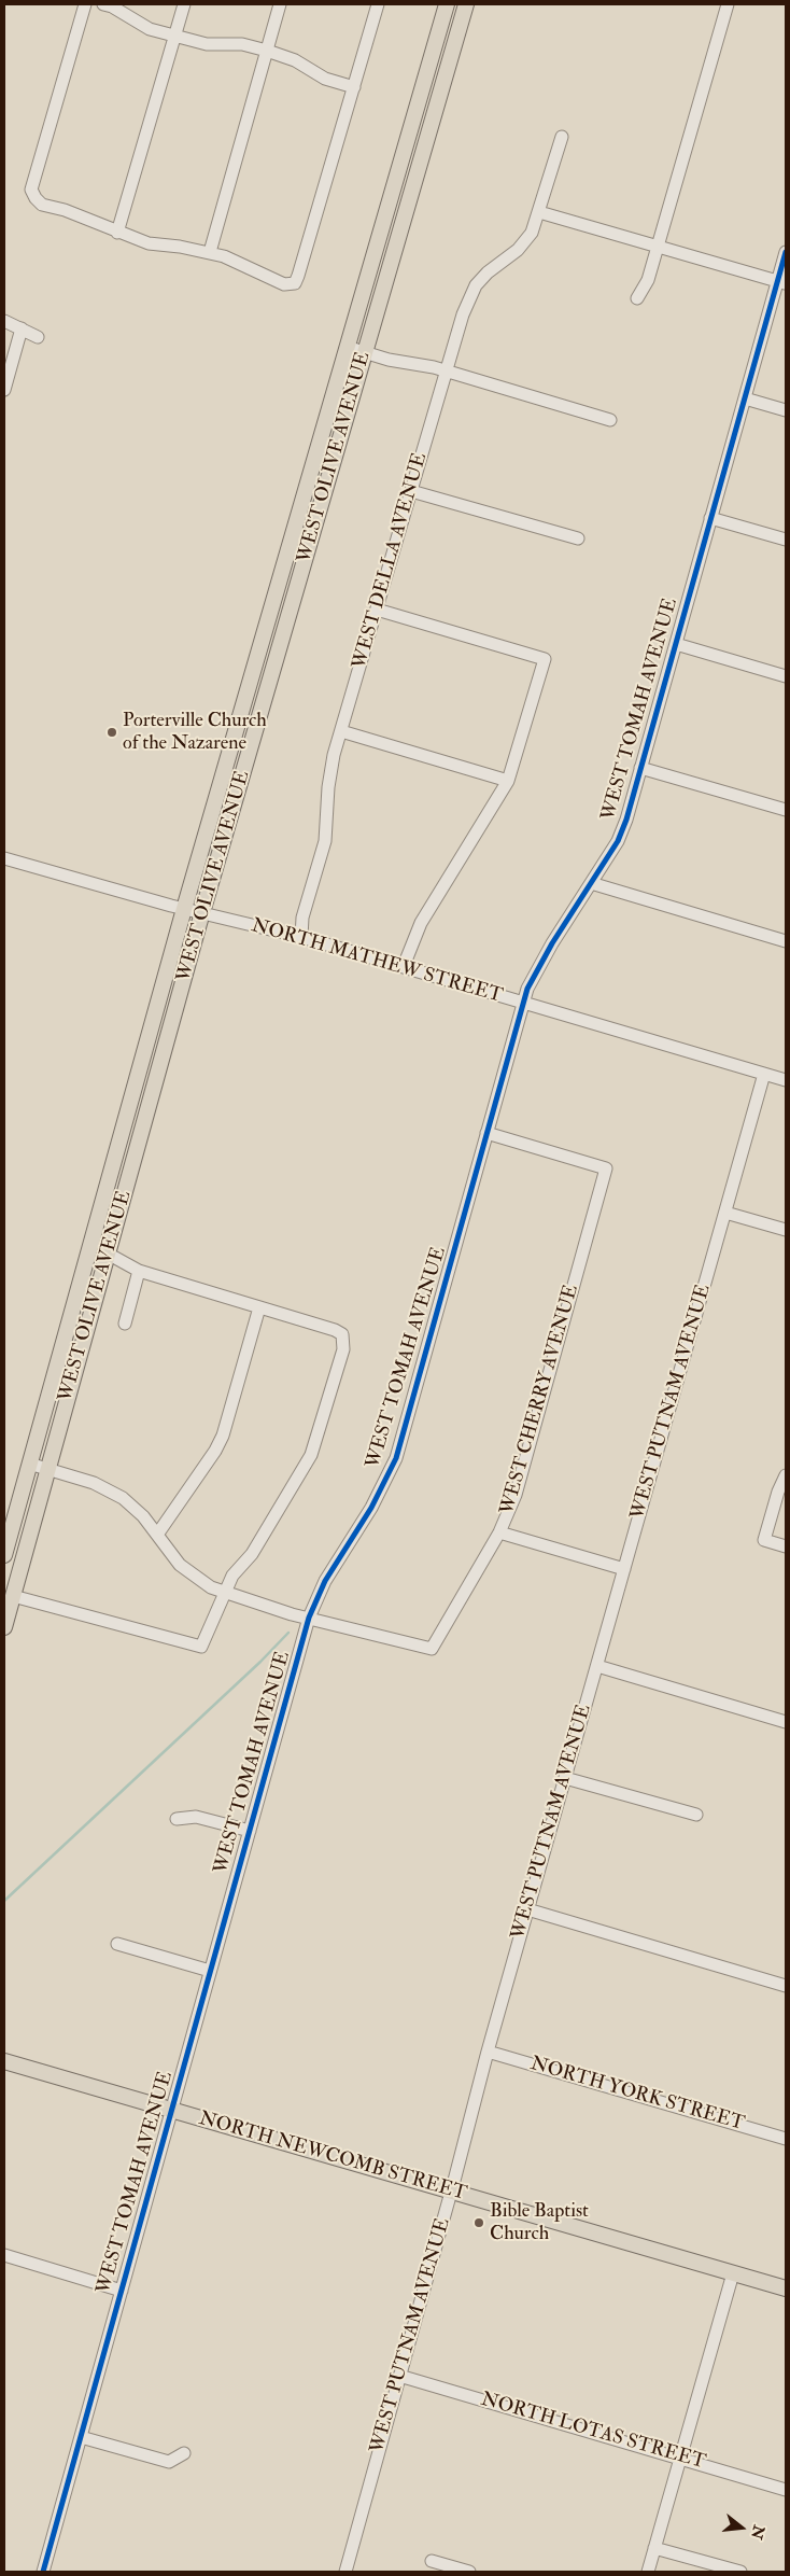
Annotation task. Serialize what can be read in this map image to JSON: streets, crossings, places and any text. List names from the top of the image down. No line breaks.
{"streets":{"main road":["WEST OLIVE AVENUE","NORTH NEWCOMB STREET"],"street":["WEST DELLA AVENUE","WEST TOMAH AVENUE","NORTH MATHEW STREET","WEST CHERRY AVENUE","WEST PUTNAM AVENUE","NORTH YORK STREET","NORTH LOTAS STREET"]},"crossings":[["WEST OLIVE AVENUE","NORTH MATHEW STREET"],["WEST DELLA AVENUE","NORTH MATHEW STREET"],["WEST TOMAH AVENUE","NORTH MATHEW STREET"],["WEST TOMAH AVENUE","WEST CHERRY AVENUE"],["WEST TOMAH AVENUE","NORTH NEWCOMB STREET"],["NORTH MATHEW STREET","WEST PUTNAM AVENUE"],["WEST PUTNAM AVENUE","NORTH YORK STREET"],["WEST PUTNAM AVENUE","NORTH NEWCOMB STREET"],["WEST PUTNAM AVENUE","NORTH LOTAS STREET"]],"places":["Porterville Church of the Nazarene","Bible Baptist Church"],"north":"right"}
